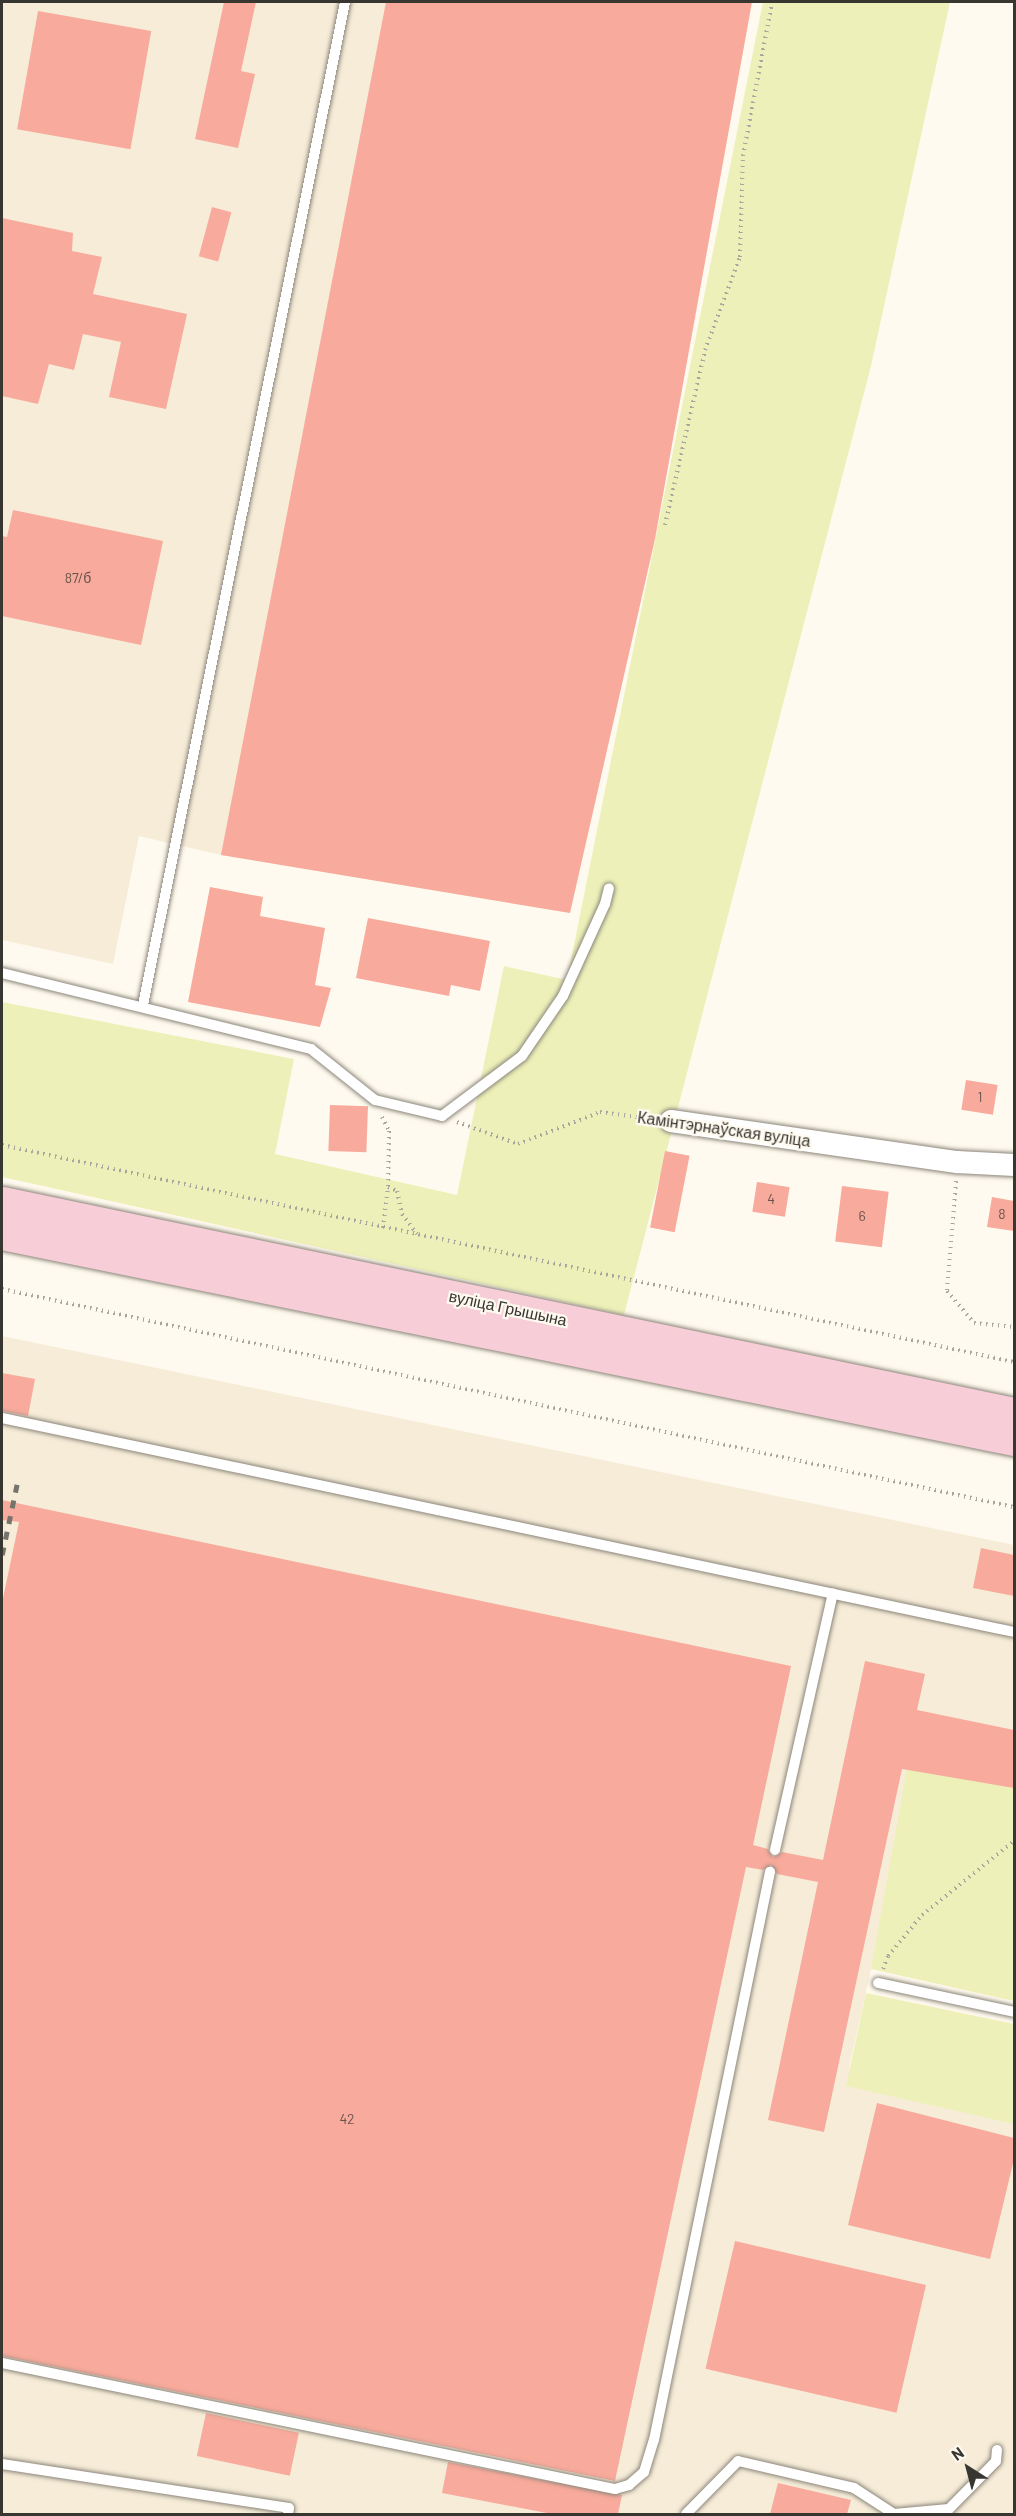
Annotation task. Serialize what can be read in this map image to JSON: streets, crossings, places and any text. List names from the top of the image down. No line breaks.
{"streets":{"main road":["вуліца Грышына"],"street":["Камінтэрнаўская вуліца"]},"house_numbers":["87/б","1","4","8","6","42"],"north":"top left"}
